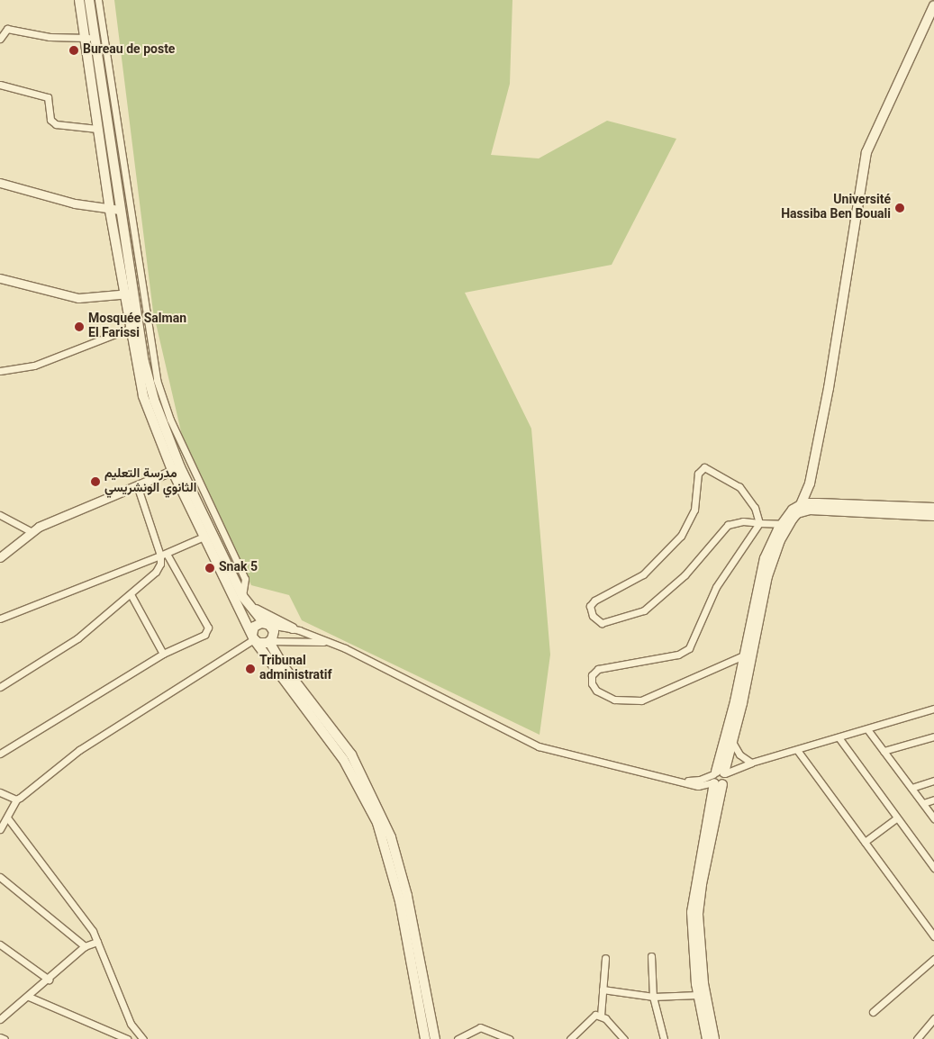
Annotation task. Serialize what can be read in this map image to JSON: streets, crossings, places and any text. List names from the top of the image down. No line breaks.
{"places":["Bureau de poste","Université Hassiba Ben Bouali","Mosquée Salman El Farissi","مدرسة التعليم الثانوي الونشريسي","Snak 5","Tribunal administratif"]}
